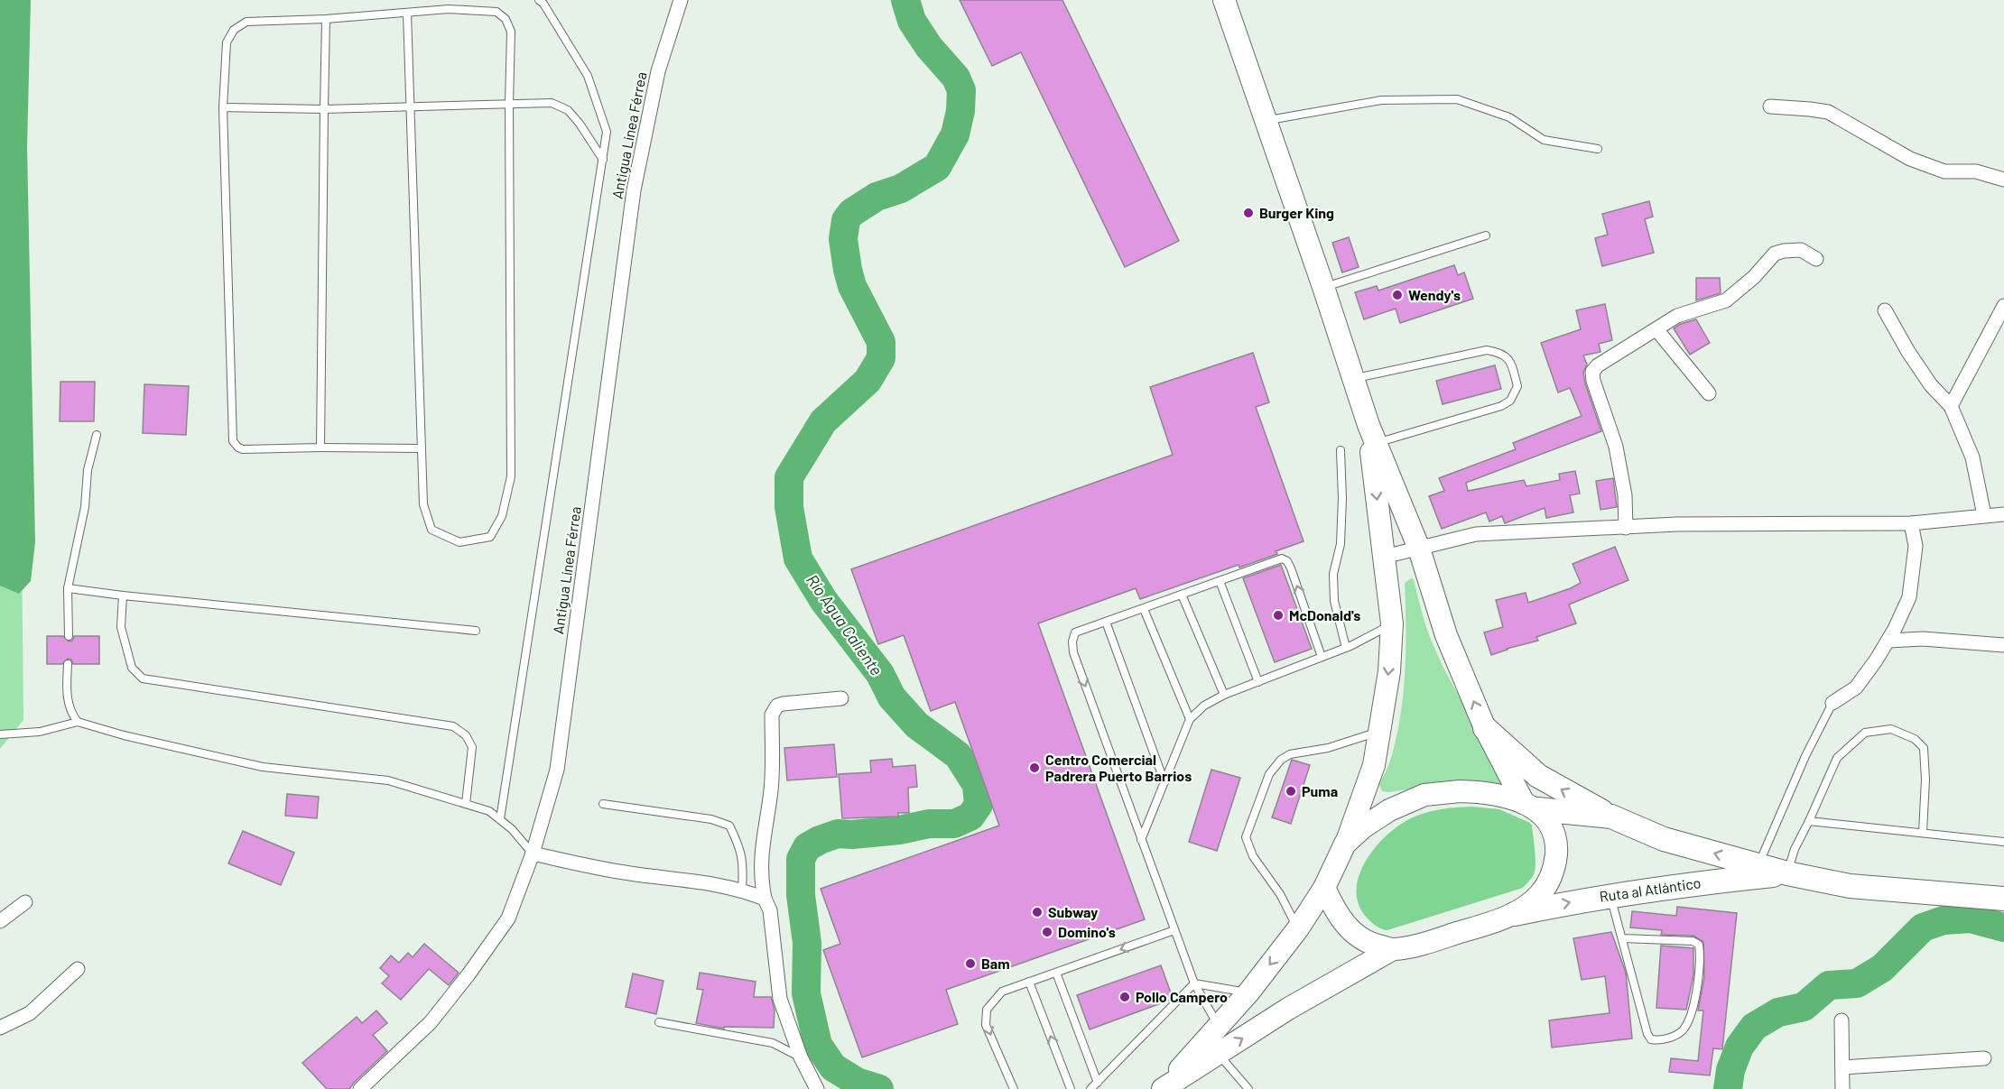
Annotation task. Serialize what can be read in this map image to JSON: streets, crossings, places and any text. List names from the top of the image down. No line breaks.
{"streets":{"highway":["Ruta al Atlántico"],"street":["Antigua Línea Férrea"]},"water":["Río Agua Caliente"],"places":["Burger King","Wendy's","McDonald's","Centro Comercial Padrera Puerto Barrios","Puma","Subway","Domino's","Bam","Pollo Campero"]}
